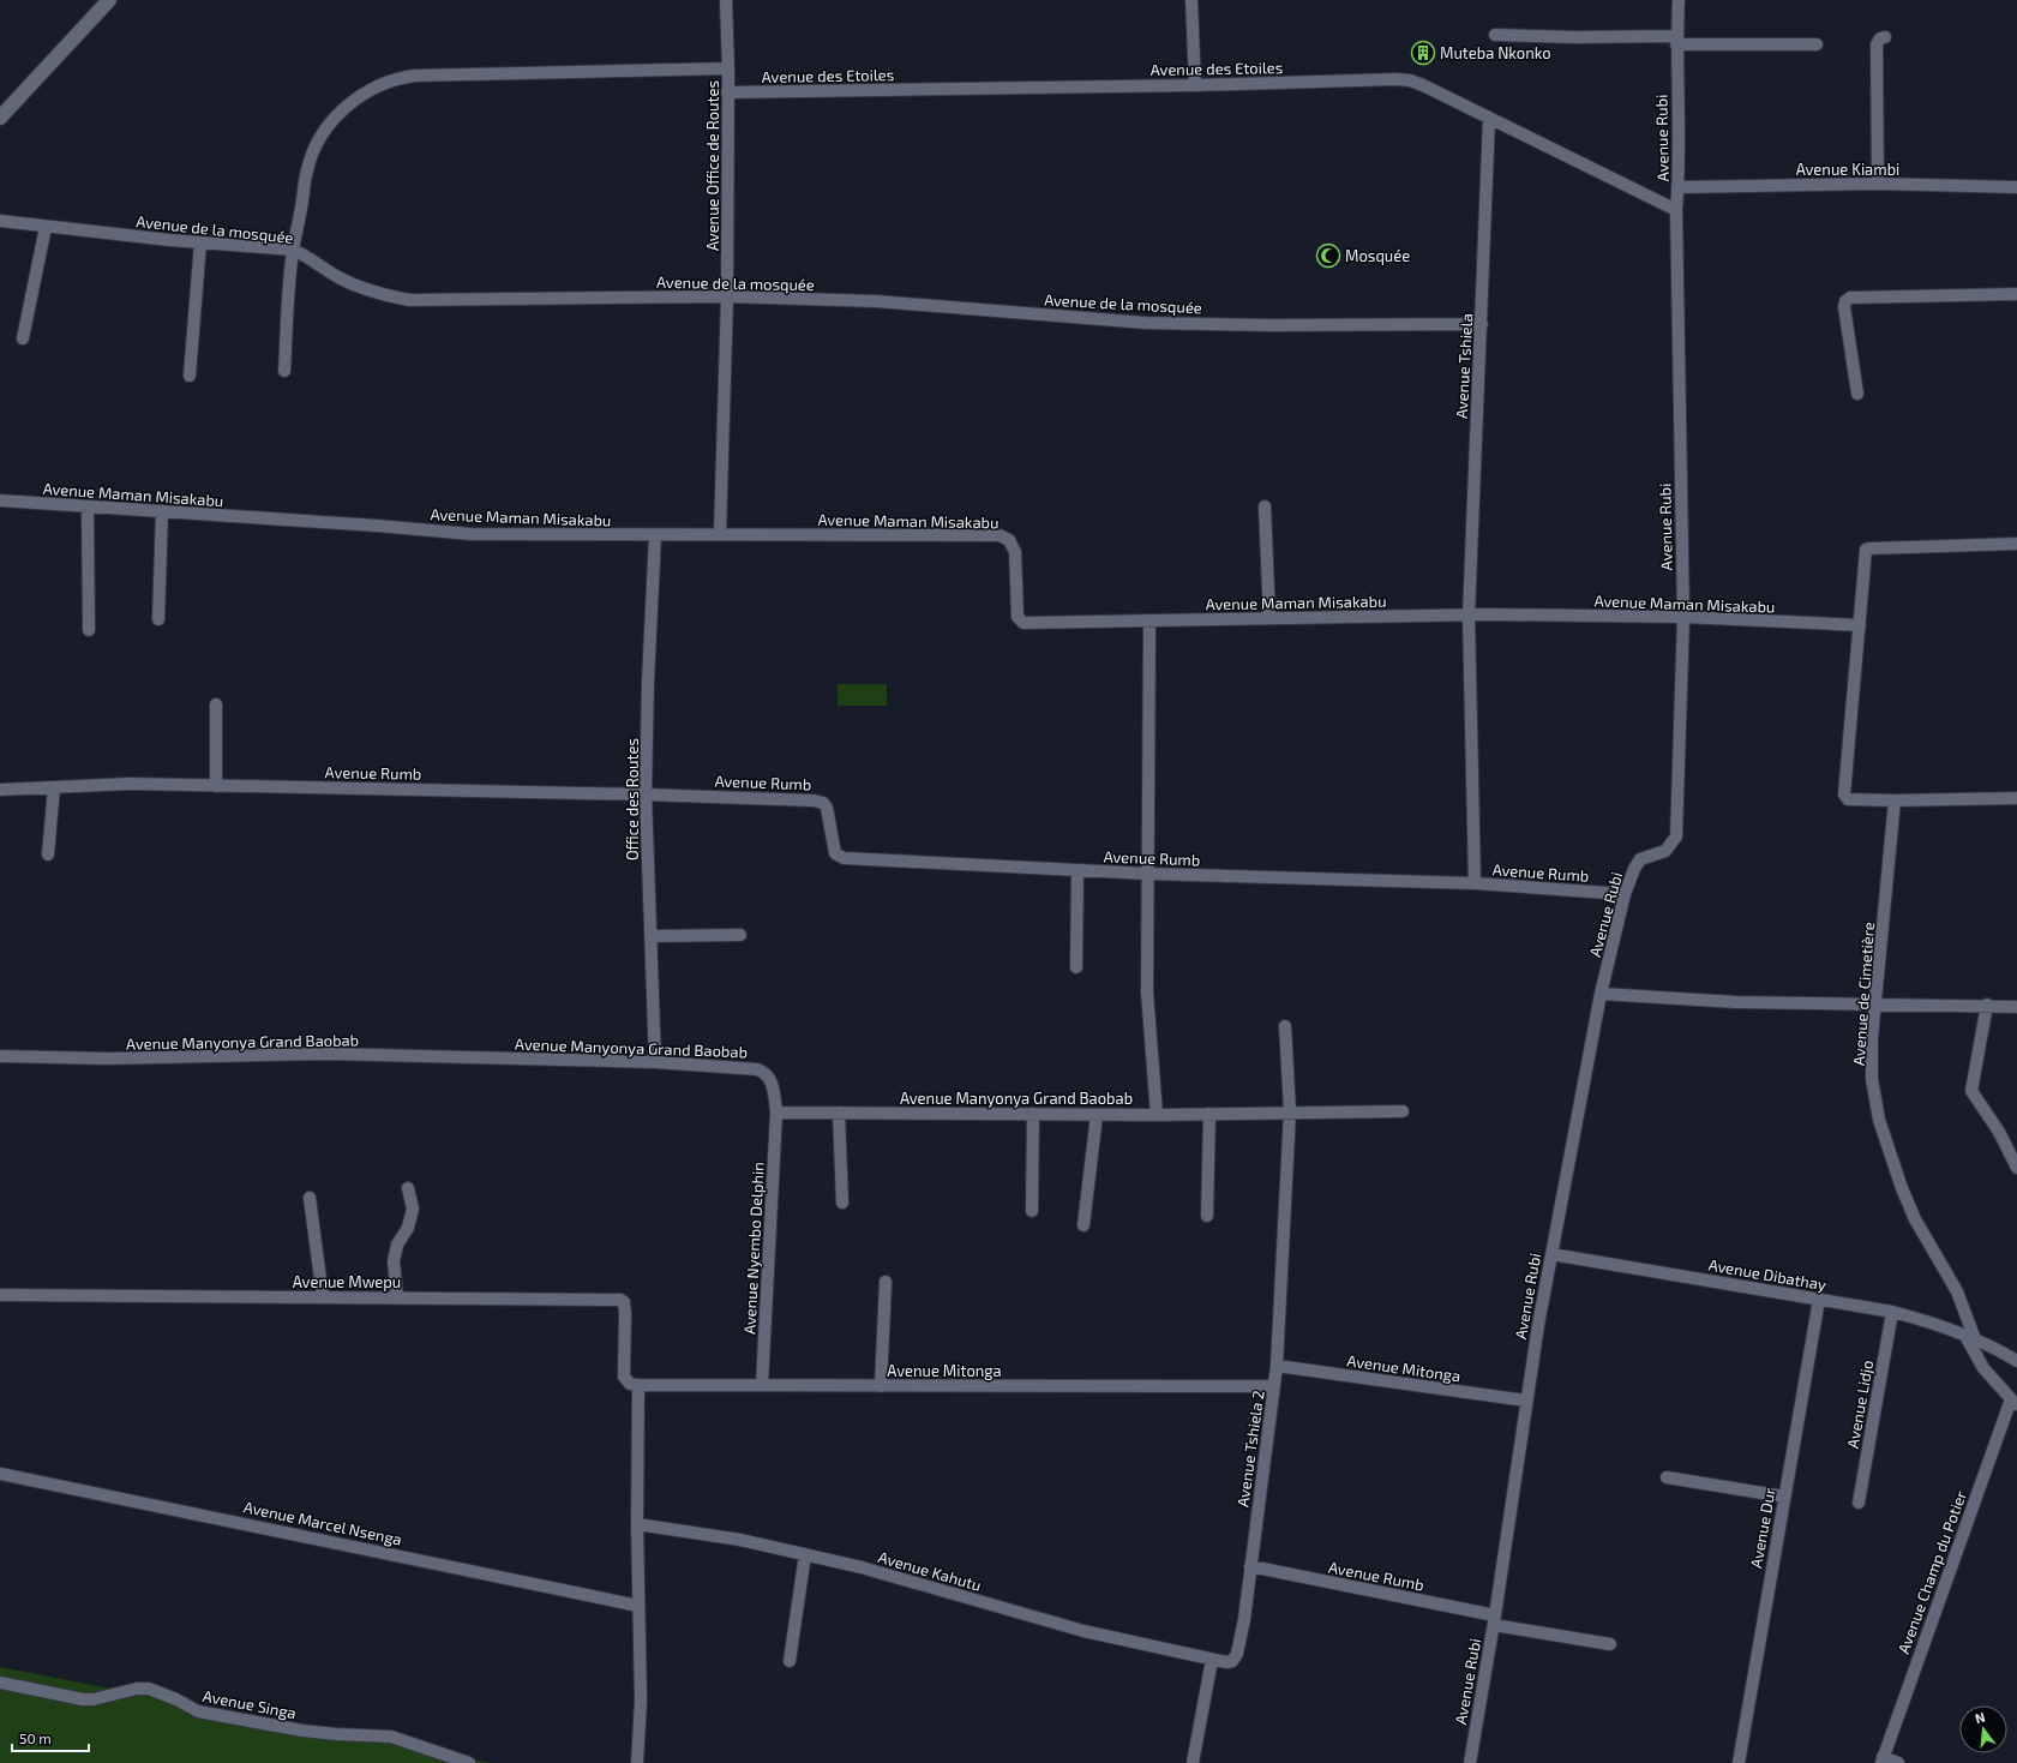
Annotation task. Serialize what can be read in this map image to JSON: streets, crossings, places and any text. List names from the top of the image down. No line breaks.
{"streets":{"street":["Avenue des Etoiles","Avenue Rubi","Avenue Office de Routes","Avenue Kiambi","Avenue de la mosquée","Avenue Tshiela","Avenue Maman Misakabu","Avenue Rumb","Office des Routes","Avenue de Cimetière","Avenue Manyonya Grand Baobab","Avenue Nyembo Delphin","Avenue Dibathay","Avenue Mwepu","Avenue Mitonga","Avenue Lidjo","Avenue Tshiela 2","Avenue Marcel Nsenga","Avenue Dur","Avenue Kahutu","Avenue Champ du Potier","Avenue Singa"]},"crossings":[["Avenue des Etoiles","Avenue Rubi"],["Avenue des Etoiles","Avenue Office de Routes"],["Avenue des Etoiles","Avenue Tshiela"],["Avenue Rubi","Avenue Kiambi"],["Avenue Rubi","Avenue Maman Misakabu"],["Avenue Rubi","Avenue Rumb"],["Avenue Rubi","Avenue Dibathay"],["Avenue Rubi","Avenue Mitonga"],["Avenue Office de Routes","Avenue de la mosquée"],["Avenue Office de Routes","Avenue Maman Misakabu"],["Avenue de la mosquée","Avenue Tshiela"],["Avenue Tshiela","Avenue Maman Misakabu"],["Avenue Tshiela","Avenue Rumb"],["Avenue Maman Misakabu","Office des Routes"],["Avenue Rumb","Office des Routes"],["Avenue Rumb","Avenue Tshiela 2"],["Office des Routes","Avenue Manyonya Grand Baobab"],["Avenue de Cimetière","Avenue Dibathay"],["Avenue de Cimetière","Avenue Champ du Potier"],["Avenue Manyonya Grand Baobab","Avenue Nyembo Delphin"],["Avenue Manyonya Grand Baobab","Avenue Tshiela 2"],["Avenue Nyembo Delphin","Avenue Mitonga"],["Avenue Dibathay","Avenue Lidjo"],["Avenue Dibathay","Avenue Dur"],["Avenue Mwepu","Avenue Mitonga"],["Avenue Mitonga","Avenue Tshiela 2"],["Avenue Tshiela 2","Avenue Kahutu"]],"places":{"building":["Muteba Nkonko"],"mosque":["Mosquée"]},"scale_bar":"50 m","north":"top"}
